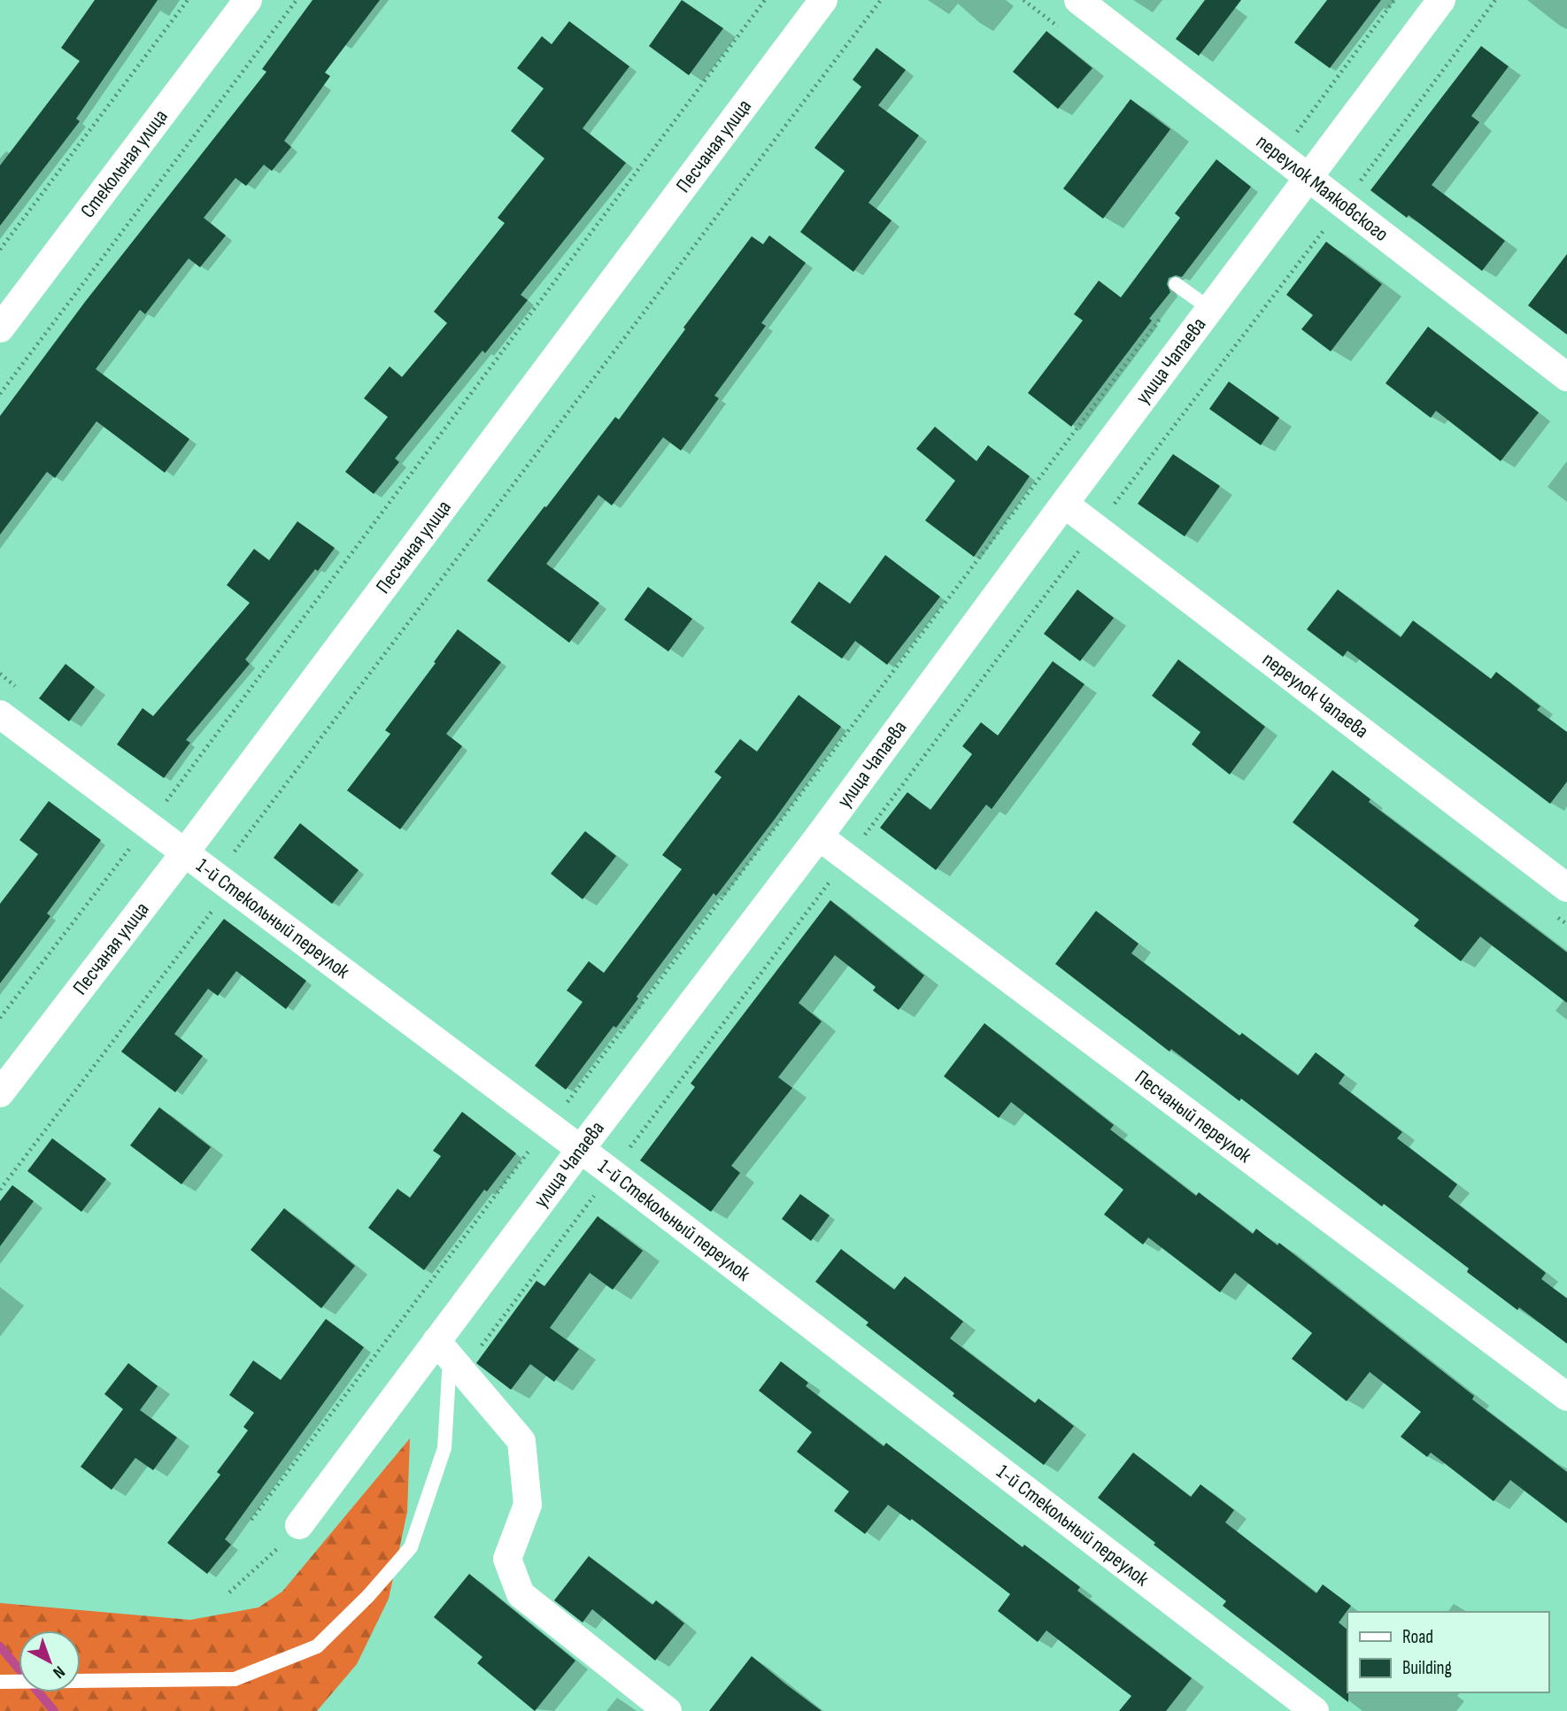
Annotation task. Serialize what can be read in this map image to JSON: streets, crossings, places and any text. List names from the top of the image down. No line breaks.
{"streets":{"street":["Песчаная улица","Стекольная улица","переулок Маяковского","улица Чапаева","переулок Чапаева","1-й Стекольный переулок","Песчаный переулок"]},"crossings":[["Песчаная улица","1-й Стекольный переулок"],["переулок Маяковского","улица Чапаева"],["улица Чапаева","переулок Чапаева"],["улица Чапаева","1-й Стекольный переулок"],["улица Чапаева","Песчаный переулок"]],"legend":["Road","Building"],"north":"bottom right"}
